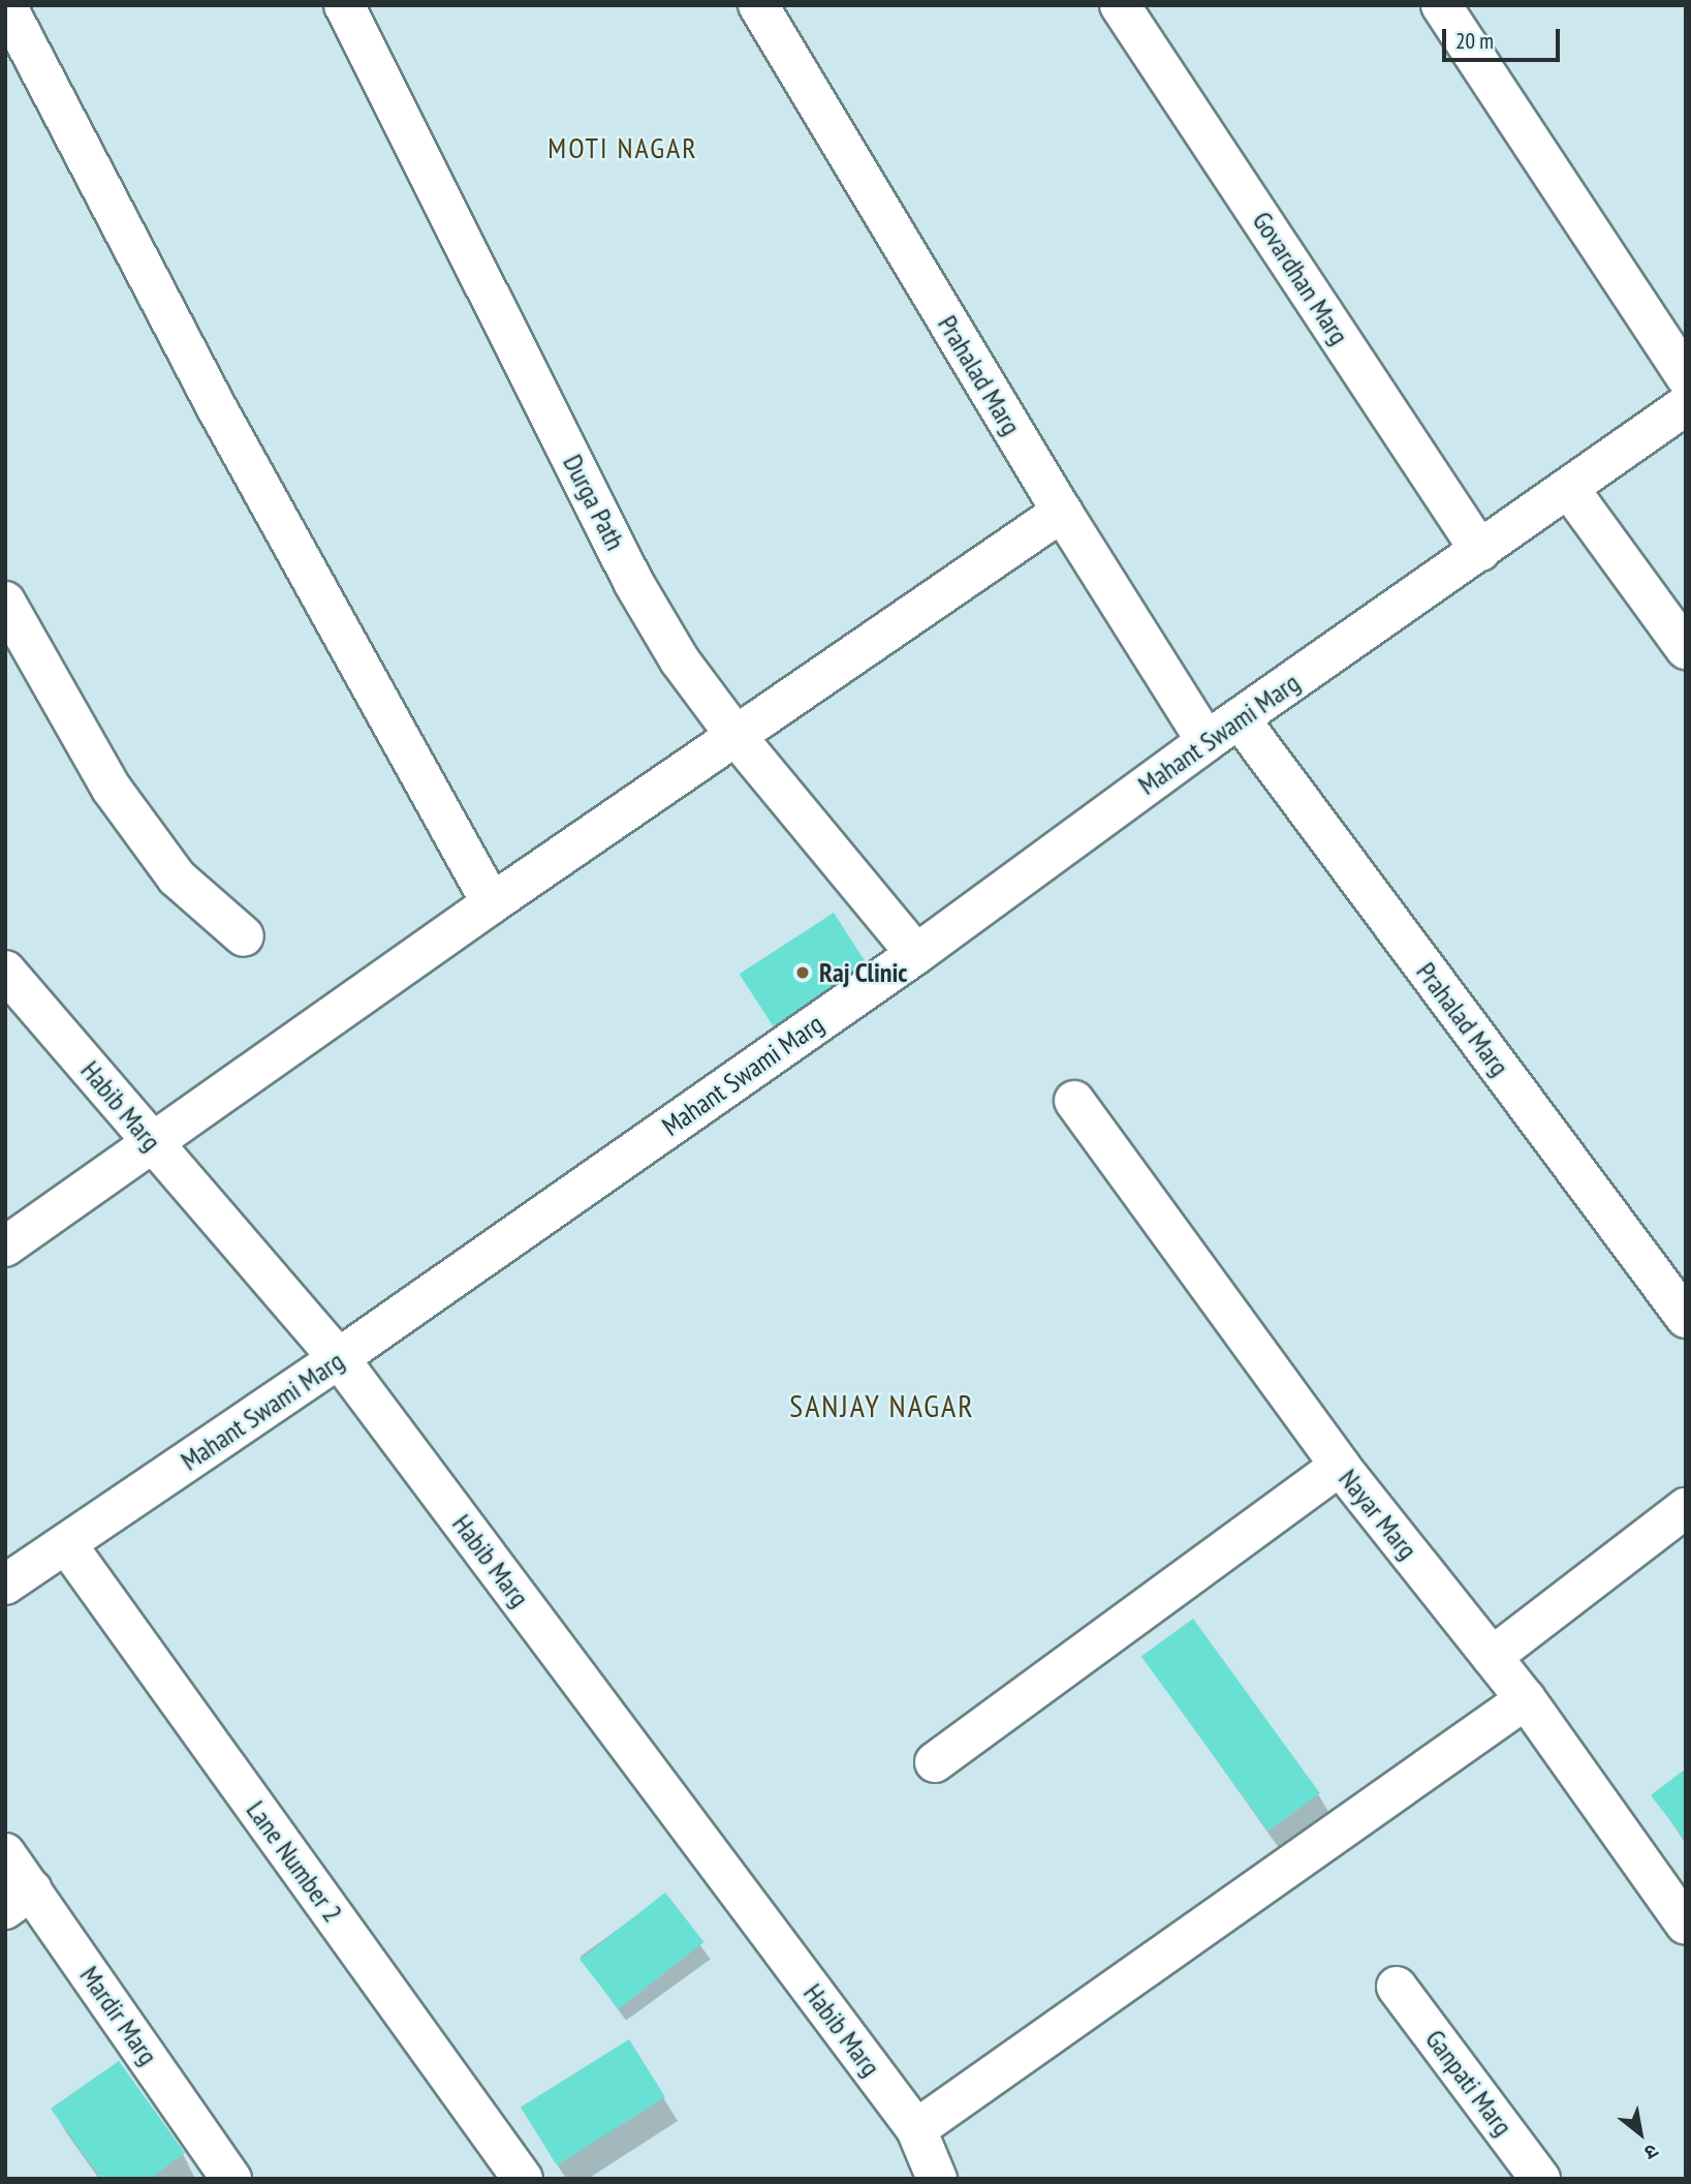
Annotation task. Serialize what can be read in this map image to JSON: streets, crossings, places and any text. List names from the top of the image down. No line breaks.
{"streets":{"street":["Govardhan Marg","Prahalad Marg","Durga Path","Mahant Swami Marg","Habib Marg","Nayar Marg","Lane Number 2","Mardir Marg","Ganpati Marg"]},"crossings":[["Govardhan Marg","Mahant Swami Marg"],["Prahalad Marg","Mahant Swami Marg"],["Durga Path","Mahant Swami Marg"],["Mahant Swami Marg","Habib Marg"],["Mahant Swami Marg","Lane Number 2"]],"districts":["MOTI NAGAR","SANJAY NAGAR"],"places":["Raj Clinic"],"scale_bar":"20 m","north":"bottom right"}
